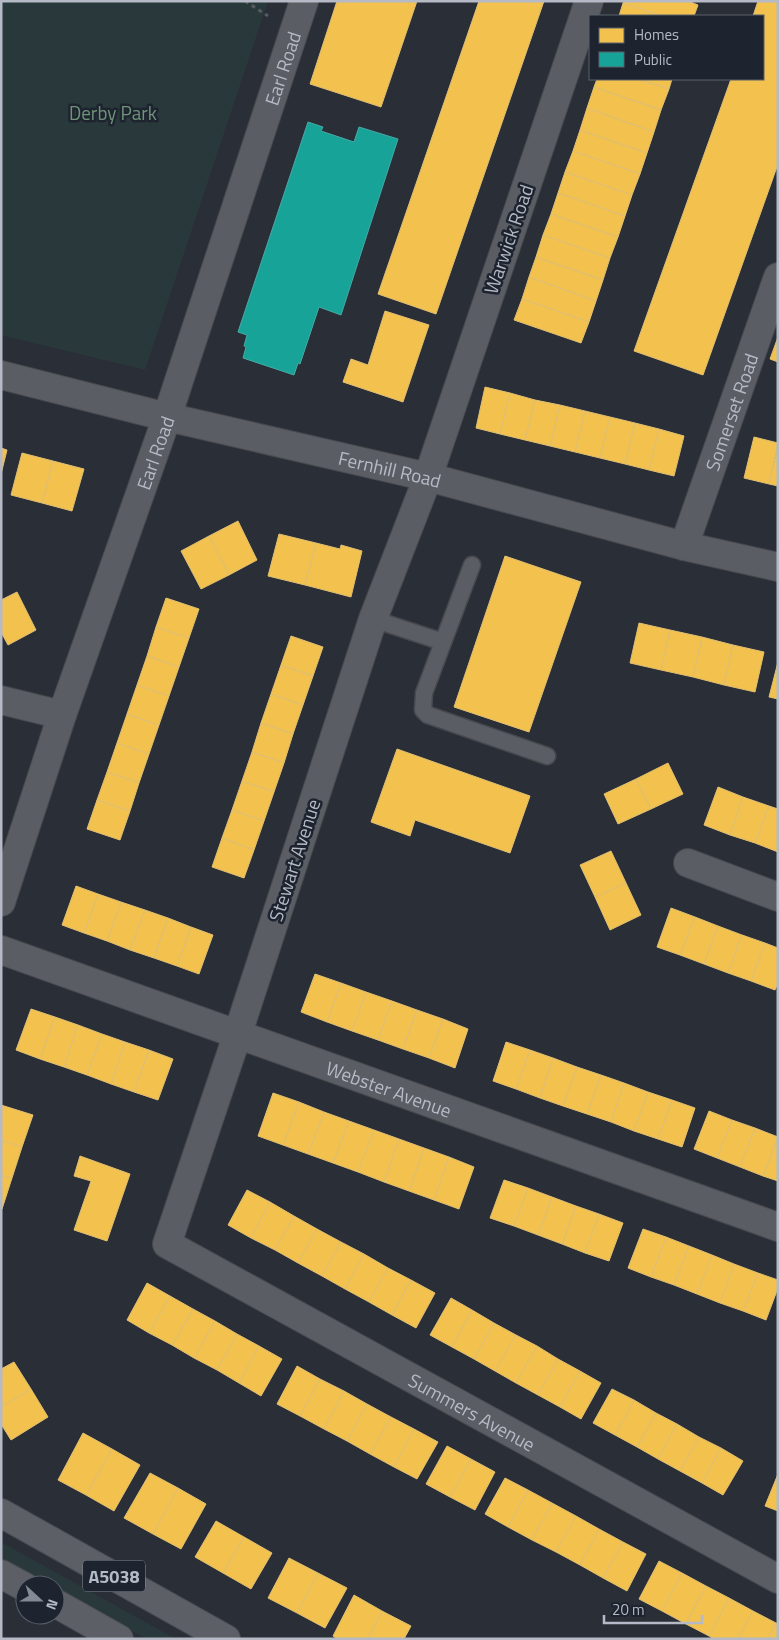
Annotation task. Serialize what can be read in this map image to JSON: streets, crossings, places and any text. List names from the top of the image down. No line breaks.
{"streets":{"main road":["A5038"],"street":["Earl Road","Warwick Road","Somerset Road","Fernhill Road","Stewart Avenue","Webster Avenue","Summers Avenue"]},"crossings":[["Earl Road","Fernhill Road"],["Warwick Road","Fernhill Road"],["Warwick Road","Stewart Avenue"],["Somerset Road","Fernhill Road"],["Fernhill Road","Stewart Avenue"],["Stewart Avenue","Webster Avenue"],["Stewart Avenue","Summers Avenue"]],"parks":["Derby Park"],"legend":["Homes","Public"],"scale_bar":"20 m","north":"right"}
